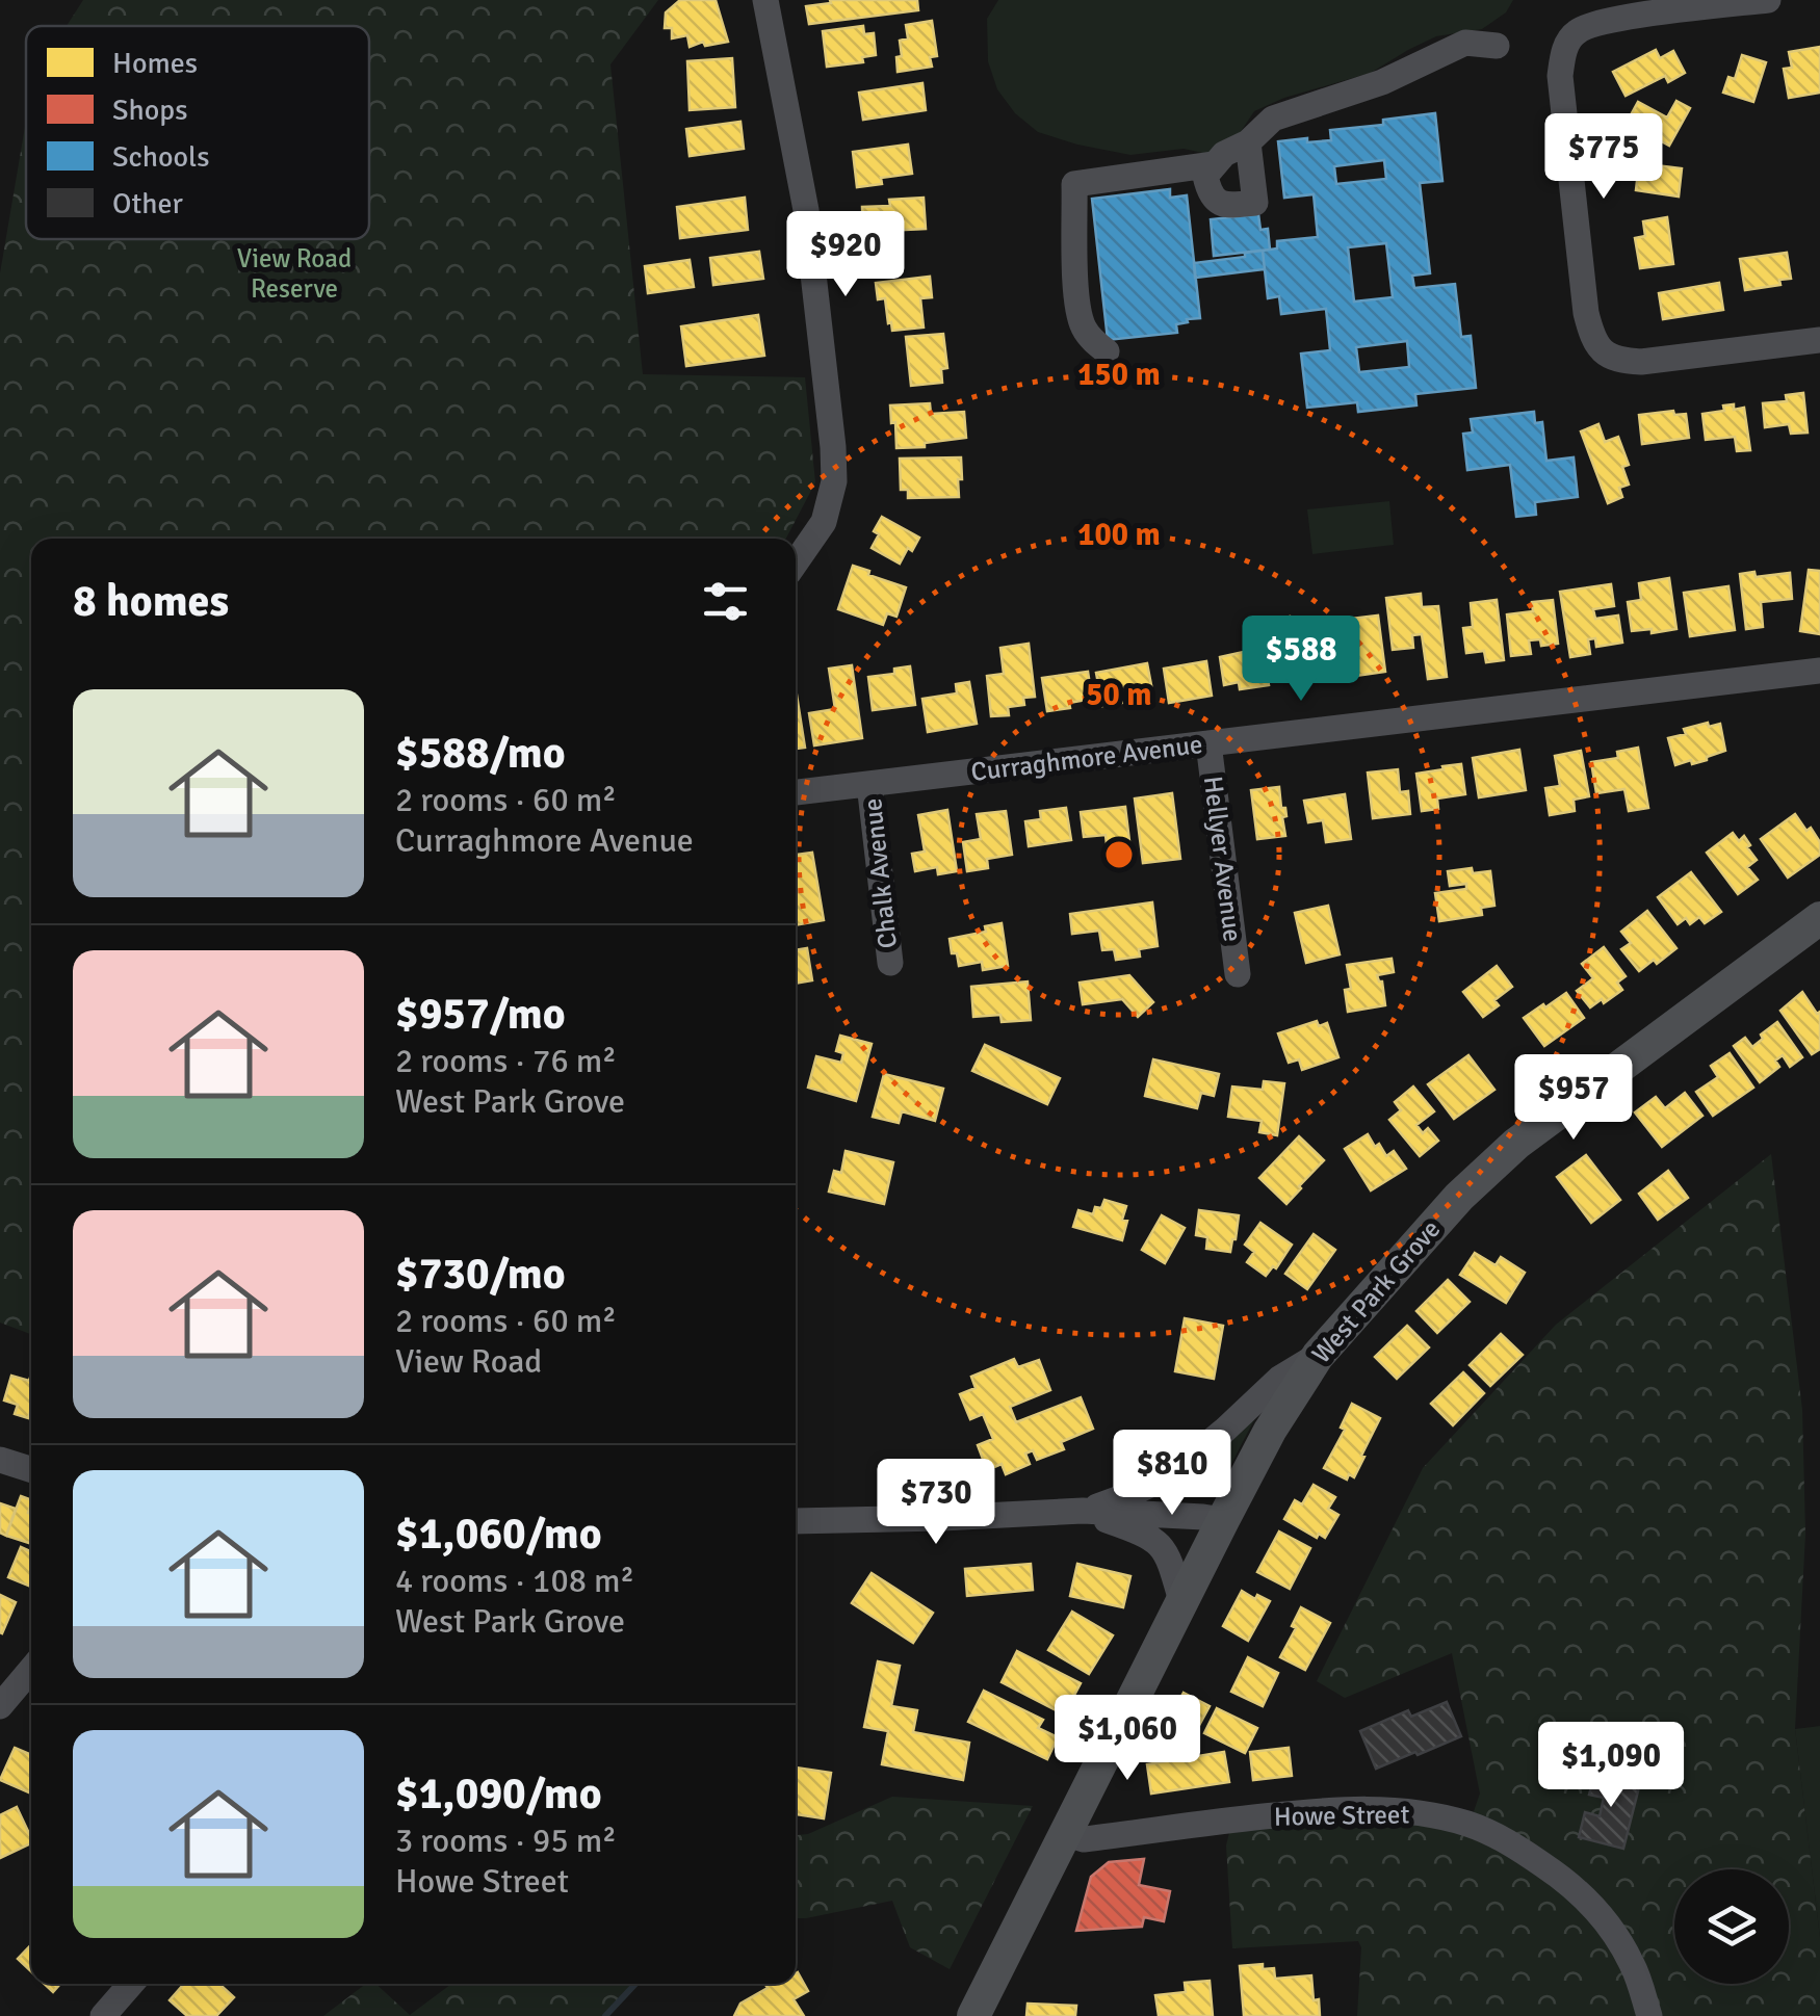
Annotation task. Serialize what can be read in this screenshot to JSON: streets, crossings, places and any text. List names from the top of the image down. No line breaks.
{"streets":{"main road":["West Park Grove"],"street":["Curraghmore Avenue","Hellyer Avenue","Chalk Avenue","Howe Street"]},"crossings":[["Curraghmore Avenue","Hellyer Avenue"],["Curraghmore Avenue","Chalk Avenue"],["West Park Grove","Howe Street"]],"parks":["View Road Reserve"],"legend":["Homes","Shops","Schools","Other"],"page":{"price":["$775","$920","$588","$957","$810","$730","$1,060","$1,090"],"heading":"8 homes","list":[{"name":"$588/mo","note":"2 rooms · 60 m² · Curraghmore Avenue"},{"name":"$957/mo","note":"2 rooms · 76 m² · West Park Grove"},{"name":"$730/mo","note":"2 rooms · 60 m² · View Road"},{"name":"$1,060/mo","note":"4 rooms · 108 m² · West Park Grove"},{"name":"$1,090/mo","note":"3 rooms · 95 m² · Howe Street"}]},"rings":["150 m","100 m","50 m"]}
